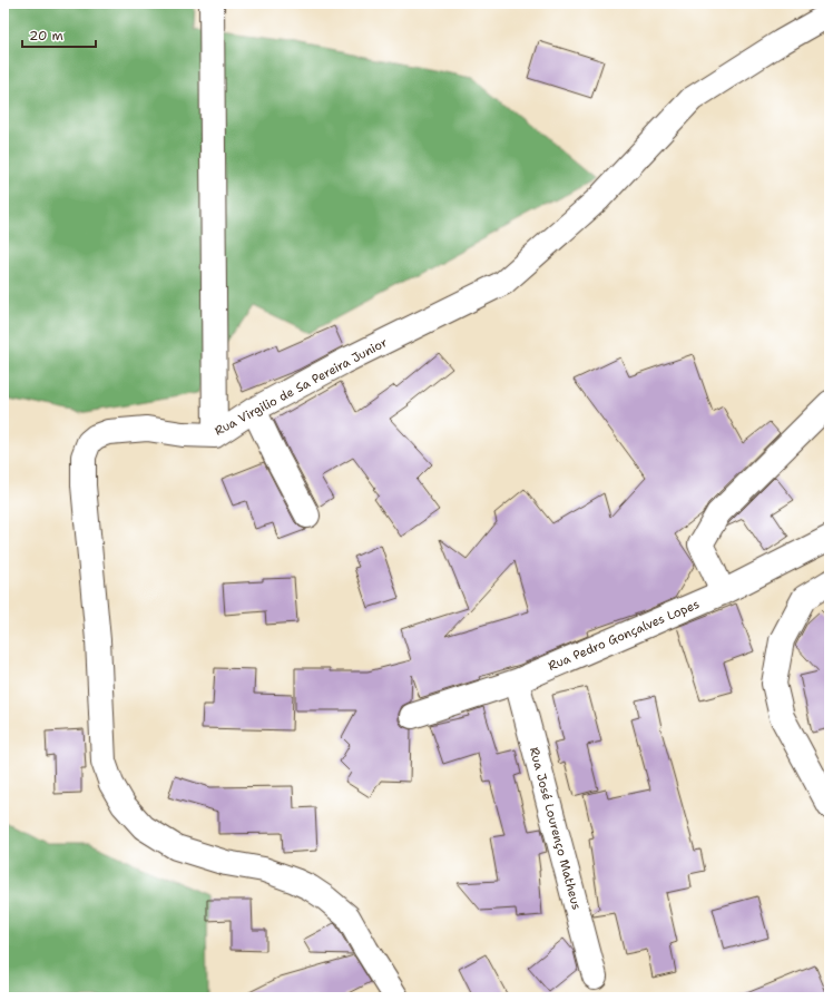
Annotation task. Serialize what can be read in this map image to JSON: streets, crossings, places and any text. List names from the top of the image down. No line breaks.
{"streets":{"street":["Rua Virgilio de Sa Pereira Junior","Rua Pedro Gonçalves Lopes","Rua José Lourenço Matheus"]},"crossings":[["Rua Pedro Gonçalves Lopes","Rua José Lourenço Matheus"]],"scale_bar":"20 m"}
